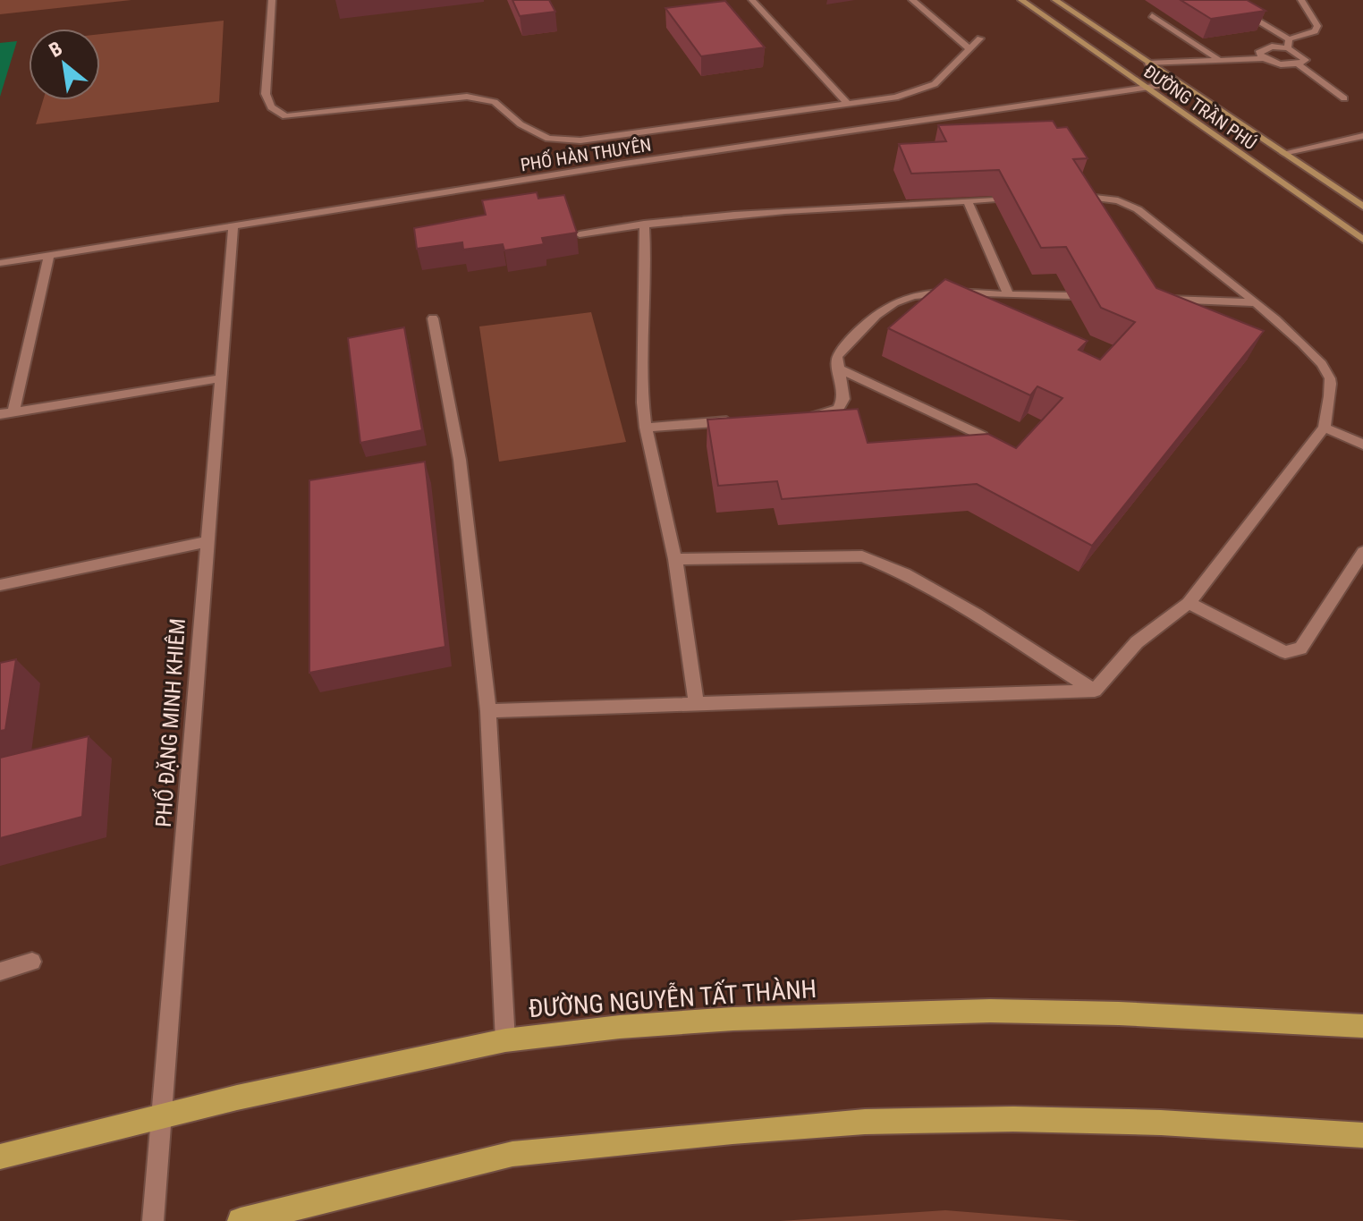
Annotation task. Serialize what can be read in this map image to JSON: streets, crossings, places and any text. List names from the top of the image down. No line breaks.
{"streets":{"main road":["ĐƯỜNG TRẦN PHÚ","ĐƯỜNG NGUYỄN TẤT THÀNH"],"street":["PHỐ HÀN THUYÊN","PHỐ ĐẶNG MINH KHIÊM"]},"crossings":[["ĐƯỜNG TRẦN PHÚ","PHỐ HÀN THUYÊN"],["PHỐ HÀN THUYÊN","PHỐ ĐẶNG MINH KHIÊM"],["PHỐ ĐẶNG MINH KHIÊM","ĐƯỜNG NGUYỄN TẤT THÀNH"]],"north":"top left"}
